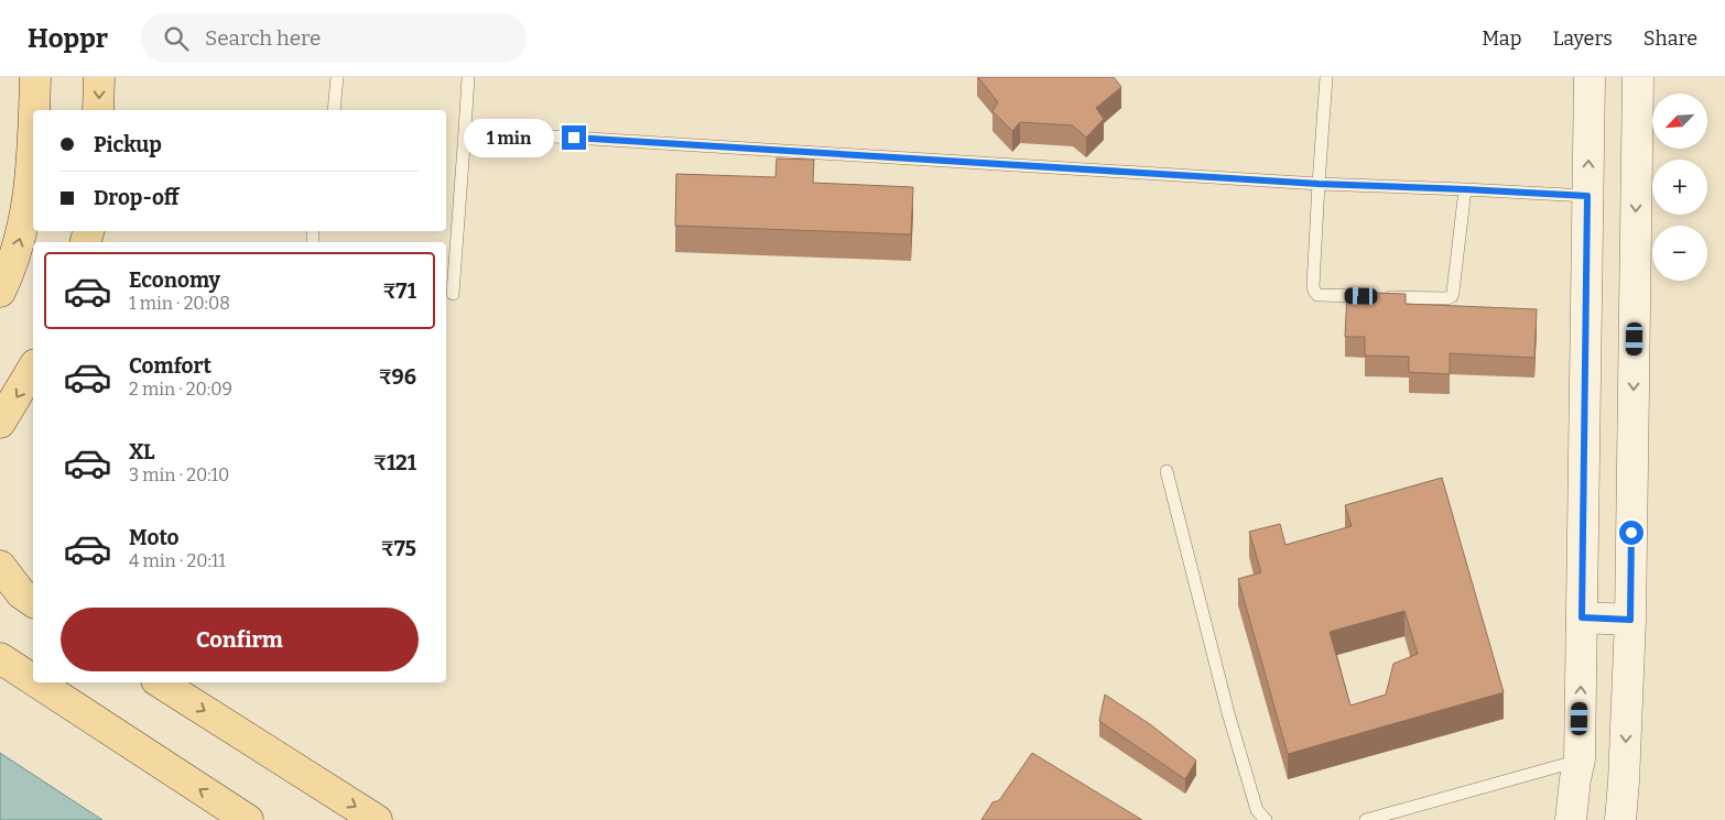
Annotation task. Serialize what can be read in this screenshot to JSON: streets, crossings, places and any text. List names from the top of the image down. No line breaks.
{"north":"bottom left","page":{"header":"Hoppr","search":"Search here","nav":["Map","Layers","Share"],"map_buttons":["+","−"],"banner":["Pickup","Drop-off"],"bubble":"1 min","list":[{"name":"Economy","note":"1 min · 20:08","value":"₹71"},{"name":"Comfort","note":"2 min · 20:09","value":"₹96"},{"name":"XL","note":"3 min · 20:10","value":"₹121"},{"name":"Moto","note":"4 min · 20:11","value":"₹75"}],"buttons":"Confirm"}}
